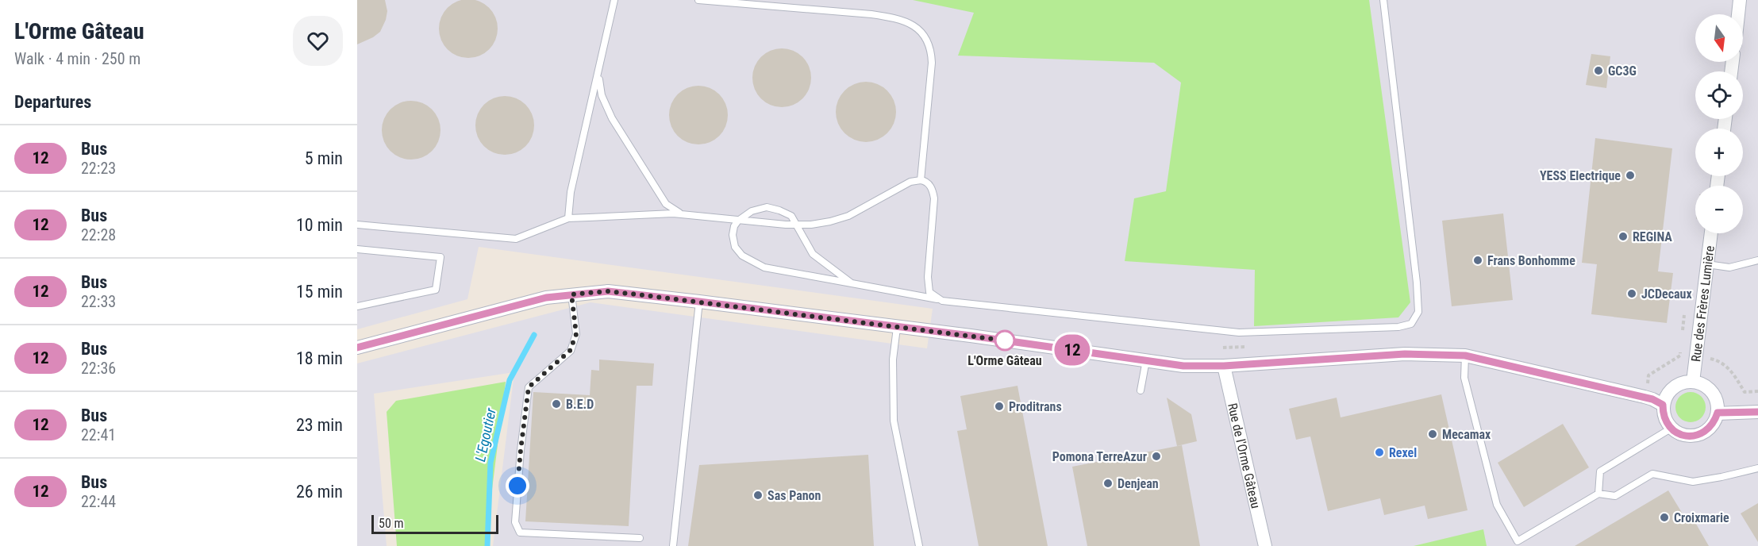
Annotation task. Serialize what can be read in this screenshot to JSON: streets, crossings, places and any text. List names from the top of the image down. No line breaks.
{"streets":{"street":["Rue des Frères Lumière","Rue de l'Orme Gâteau"]},"water":["L'Egoutier"],"places":["GC3G","YESS Electrique","REGINA","Frans Bonhomme","JCDecaux","L'Orme Gâteau","B.E.D","Proditrans","Mecamax","Rexel","Pomona TerreAzur","Denjean","Sas Panon","Croixmarie"],"lines":["bus line 12"],"scale_bar":"50 m","north":"bottom","page":{"heading":[["L'Orme Gâteau","Walk · 4 min · 250 m"],"Departures"],"on_map":"12","map_buttons":["+","−"],"list":[{"mark":"12","name":"Bus","note":"22:23","value":"5 min"},{"mark":"12","name":"Bus","note":"22:28","value":"10 min"},{"mark":"12","name":"Bus","note":"22:33","value":"15 min"},{"mark":"12","name":"Bus","note":"22:36","value":"18 min"},{"mark":"12","name":"Bus","note":"22:41","value":"23 min"},{"mark":"12","name":"Bus","note":"22:44","value":"26 min"}],"scale":"50 m"}}
